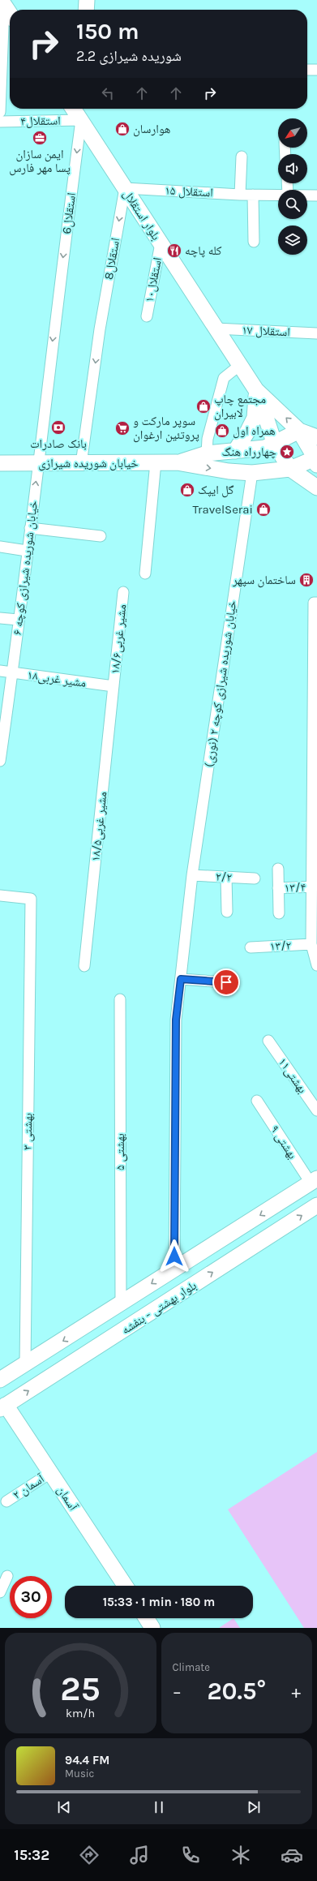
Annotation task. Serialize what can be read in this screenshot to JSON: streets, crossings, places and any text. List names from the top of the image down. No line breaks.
{"streets":{"main road":["بلوار استقلال","خیابان شوریده شیرازی","بلوار بهشتی - بنفشه","آسمان"],"street":["استقلال۴","۱۵ استقلال","استقلال6","استقلال8","استقلال۱۰","۱۷ استقلال","خیابان شوریده شیرازی کوچه ۶","۱۸/۶مشیر غربی","مشیر غربی۱۸","خیابان شوریده شیرازی کوچه ۲ (نوری)","مشیر غربی۱۸/۵","۲/۲","۱۳/۴","۱۳/۲","بهشتی۱۱","بهشتی ۳","بهشتی ۹","بهشتی ۵","۲ آسمان"]},"crossings":[["استقلال۴","استقلال6"],["استقلال۴","بلوار استقلال"],["۱۵ استقلال","بلوار استقلال"],["۱۵ استقلال","استقلال8"],["استقلال6","بلوار استقلال"],["استقلال6","خیابان شوریده شیرازی"],["استقلال6","خیابان شوریده شیرازی کوچه ۶"],["بلوار استقلال","استقلال8"],["بلوار استقلال","استقلال۱۰"],["بلوار استقلال","۱۷ استقلال"],["بلوار استقلال","خیابان شوریده شیرازی"],["استقلال8","خیابان شوریده شیرازی"],["خیابان شوریده شیرازی","خیابان شوریده شیرازی کوچه ۶"],["خیابان شوریده شیرازی","خیابان شوریده شیرازی کوچه ۲ (نوری)"],["خیابان شوریده شیرازی کوچه ۶","مشیر غربی۱۸"],["۱۸/۶مشیر غربی","مشیر غربی۱۸"],["۱۸/۶مشیر غربی","مشیر غربی۱۸/۵"],["مشیر غربی۱۸","مشیر غربی۱۸/۵"],["خیابان شوریده شیرازی کوچه ۲ (نوری)","۲/۲"],["خیابان شوریده شیرازی کوچه ۲ (نوری)","بلوار بهشتی - بنفشه"],["بهشتی ۳","بلوار بهشتی - بنفشه"],["بهشتی ۹","بلوار بهشتی - بنفشه"],["بهشتی ۵","بلوار بهشتی - بنفشه"],["بلوار بهشتی - بنفشه","آسمان"],["۲ آسمان","آسمان"]],"one_way":["استقلال6","استقلال8"],"places":{"shop":["هوارسان","مجتمع چاپ لابيران","همراه اول","گل ایپک","TravelSerai"],"office":["ایمن سازان پسا مهر فارس"],"restaurant":["کله پاچه"],"bank":["بانک صادرات"],"supermarket":["سوپر مارکت و پروتئین ارغوان"],"place":["چهارراه هنگ"],"building":["ساختمان سپهر"]},"north":"bottom left","page":{"turn":["150 m","2.2 شوریده شیرازی"],"limit":"30","trip":"15:33 · 1 min · 180 m","tile":"Climate","heat":["−","20.5°","+"],"song":["94.4 FM","Music"],"tabs":"15:32","gauge":["25","km/h"]}}
